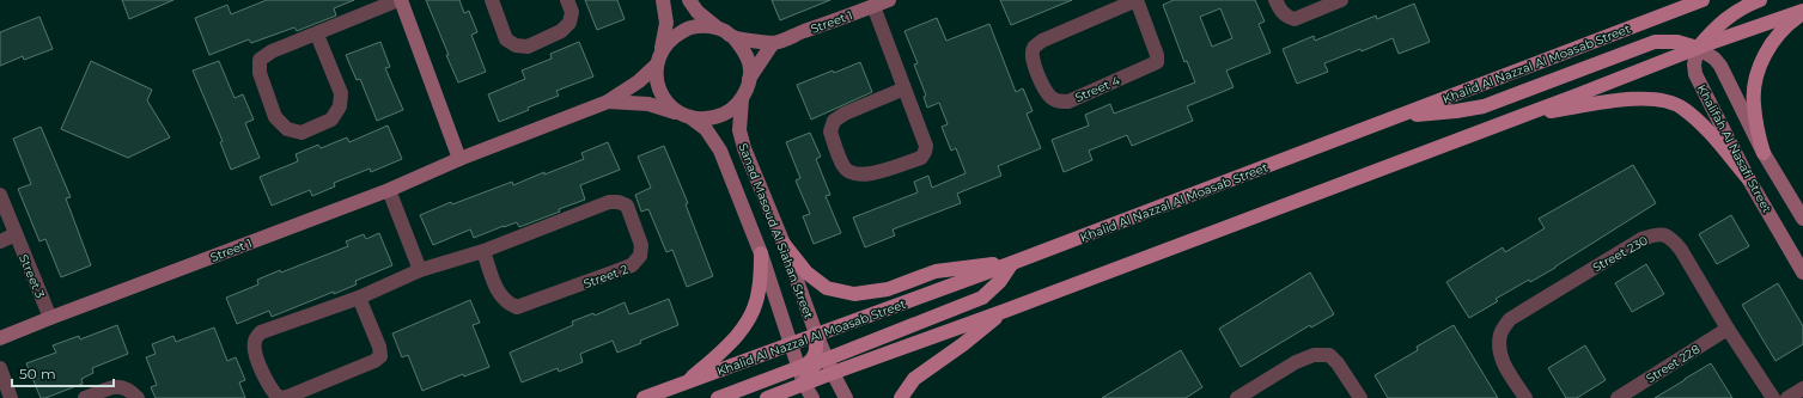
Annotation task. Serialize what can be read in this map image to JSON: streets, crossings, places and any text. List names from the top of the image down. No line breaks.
{"streets":{"main road":["Khalid Al Nazzal Al Moasab Street"],"street":["Street 1","Street 4","Khalifah Al Nasafi Street","Sanad Masoud Al Siahan Street","Street 230","Street 3","Street 2","Street 228"]},"crossings":[["Street 1","Sanad Masoud Al Siahan Street"],["Street 1","Street 3"],["Khalid Al Nazzal Al Moasab Street","Sanad Masoud Al Siahan Street"],["Street 230","Street 228"]],"scale_bar":"50 m"}
